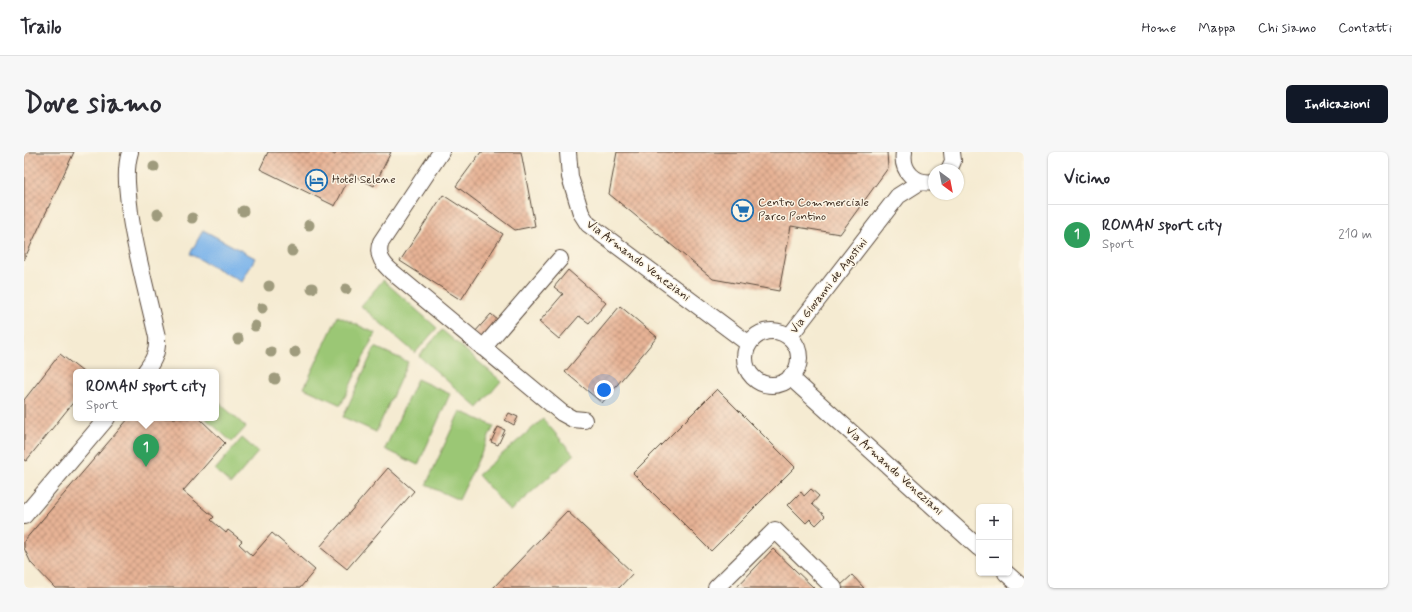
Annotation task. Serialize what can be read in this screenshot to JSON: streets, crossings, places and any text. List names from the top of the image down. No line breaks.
{"streets":{"street":["Via Armando Veneziani","Via Giovanni de Agostini"]},"crossings":[["Via Armando Veneziani","Via Giovanni de Agostini"]],"places":{"hotel":["Hotel Selene"],"supermarket":["Centro Commerciale Parco Pontino"]},"north":"bottom right","page":{"header":"Trailo","nav":["Home","Mappa","Chi siamo","Contatti"],"buttons":"Indicazioni","title":"Dove siamo","heading":"Vicino","list":[{"mark":"1","name":"ROMAN sport city","note":"Sport","value":"210 m"}],"popup":["ROMAN sport city","Sport"],"pins":"1","map_buttons":["+","−"]}}
